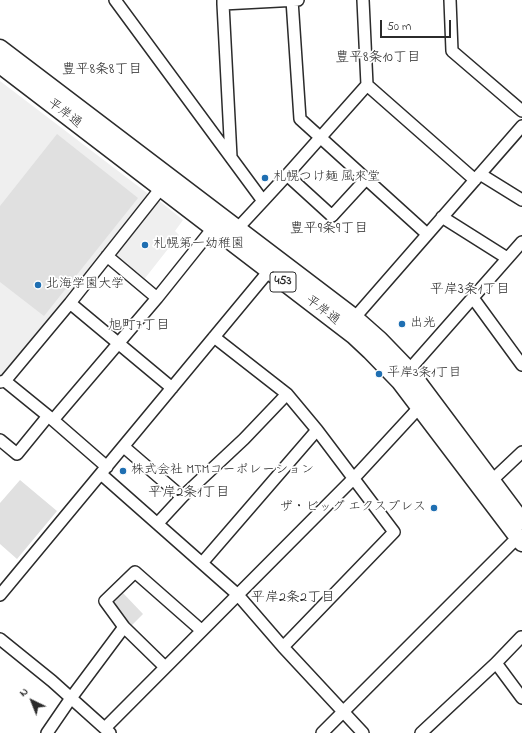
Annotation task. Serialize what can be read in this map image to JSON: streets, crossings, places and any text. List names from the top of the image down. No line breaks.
{"streets":{"highway":["平岸通","453"]},"districts":["豊平8条10丁目","豊平8条8丁目","豊平9条9丁目","平岸3条1丁目","旭町7丁目","平岸2条1丁目","平岸2条2丁目"],"places":["札幌つけ麺 風來堂","札幌第一幼稚園","北海学園大学","出光","平岸3条1丁目","株式会社 MTMコーポレーション","ザ・ビッグ エクスプレス"],"scale_bar":"50 m","north":"top left"}
